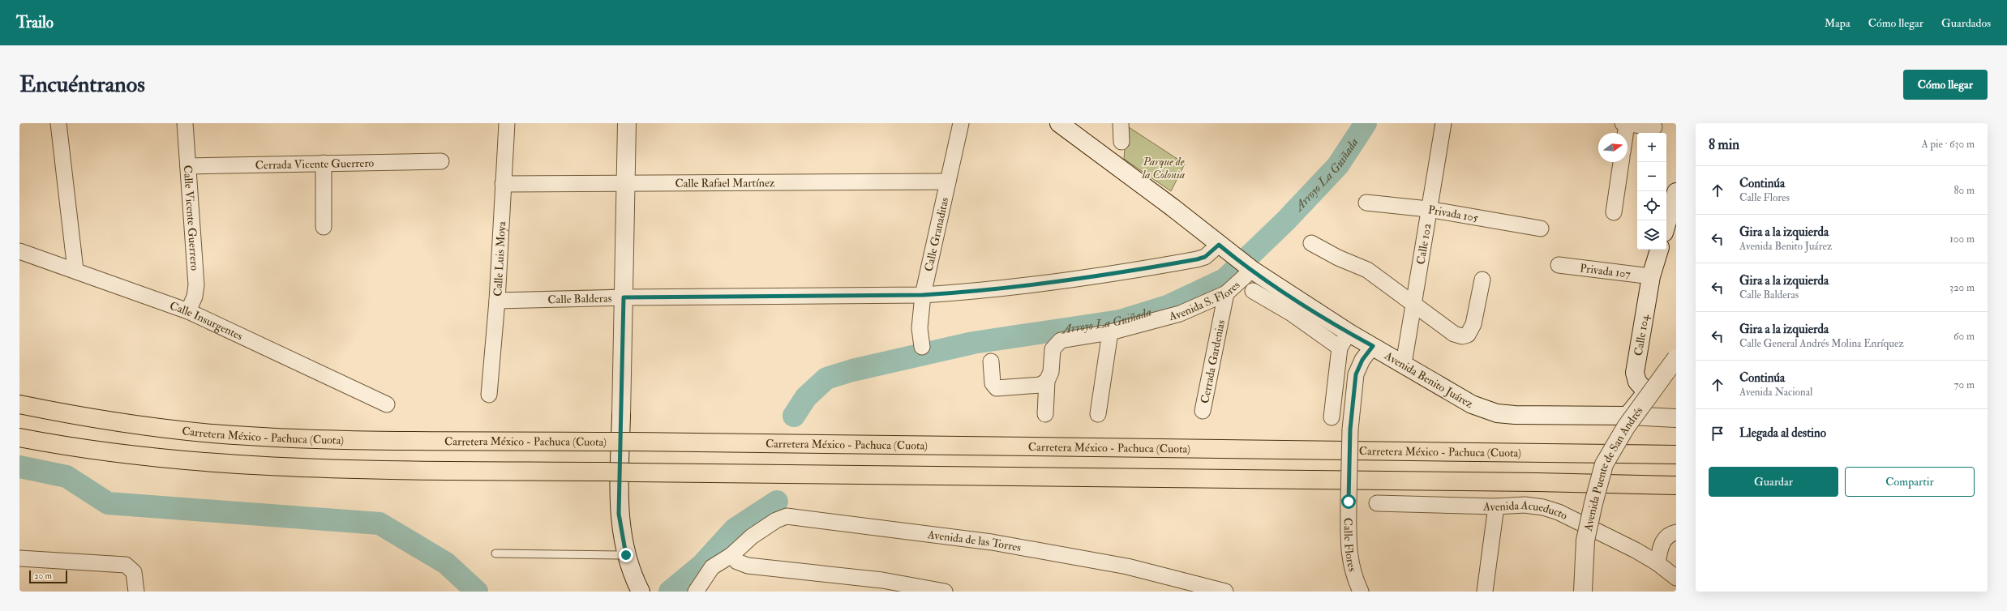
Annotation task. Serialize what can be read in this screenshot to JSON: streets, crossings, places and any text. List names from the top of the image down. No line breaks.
{"streets":{"highway":["Carretera México - Pachuca (Cuota)"],"main road":["Calle 104","Avenida Benito Juárez","Avenida Puente de San Andrés"],"street":["Cerrada Vicente Guerrero","Calle Rafael Martínez","Privada 105","Calle Vicente Guerrero","Calle Granaditas","Calle 102","Calle Luis Moya","Privada 107","Calle Balderas","Avenida S. Flores","Calle Insurgentes","Cerrada Gardenias","Avenida Acueducto","Avenida de las Torres","Calle Flores"]},"crossings":[["Cerrada Vicente Guerrero","Calle Vicente Guerrero"],["Calle Rafael Martínez","Calle Granaditas"],["Calle Rafael Martínez","Calle Luis Moya"],["Privada 105","Calle 102"],["Calle Vicente Guerrero","Calle Insurgentes"],["Calle Granaditas","Calle Balderas"],["Calle 102","Avenida Benito Juárez"],["Calle Luis Moya","Calle Balderas"],["Privada 107","Calle 104"],["Calle Balderas","Avenida Benito Juárez"],["Avenida S. Flores","Cerrada Gardenias"],["Avenida S. Flores","Avenida Benito Juárez"],["Calle 104","Avenida Benito Juárez"],["Avenida Benito Juárez","Calle Flores"]],"water":["Arroyo La Guiñada"],"parks":["Parque de la Colonia"],"scale_bar":"20 m","north":"right","page":{"header":"Trailo","nav":["Mapa","Cómo llegar","Guardados"],"buttons":["Cómo llegar",["Guardar","Compartir"]],"title":"Encuéntranos","heading":["8 min","A pie · 630 m"],"map_buttons":["+","−"],"list":[["Continúa","Calle Flores","80 m"],["Gira a la izquierda","Avenida Benito Juárez","100 m"],["Gira a la izquierda","Calle Balderas","320 m"],["Gira a la izquierda","Calle General Andrés Molina Enríquez","60 m"],["Continúa","Avenida Nacional","70 m"],"Llegada al destino"],"scale":"20 m"}}
